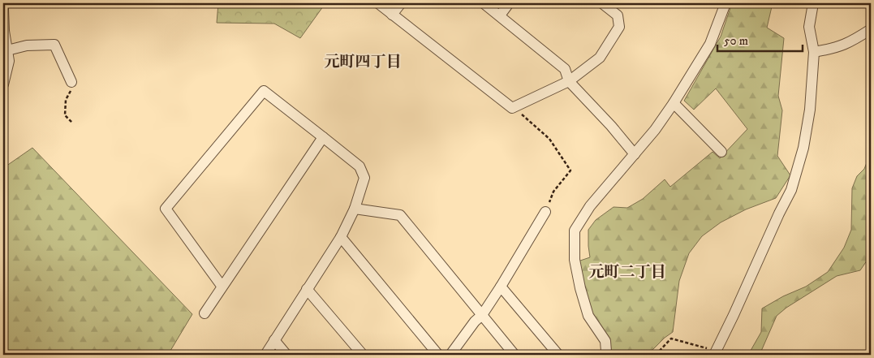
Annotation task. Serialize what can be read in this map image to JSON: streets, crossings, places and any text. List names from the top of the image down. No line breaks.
{"districts":["元町四丁目","元町二丁目"],"scale_bar":"50 m"}
